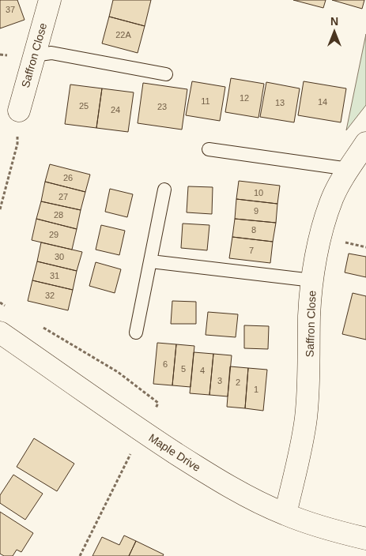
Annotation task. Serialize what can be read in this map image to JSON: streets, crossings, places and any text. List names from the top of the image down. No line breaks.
{"streets":{"street":["Saffron Close","Maple Drive"]},"crossings":[["Saffron Close","Maple Drive"]],"house_numbers":["37","22A","12","11","14","13","25","23","24","26","10","27","9","28","8","29","7","30","31","32","6","5","4","3","2","1"],"north":"top"}
